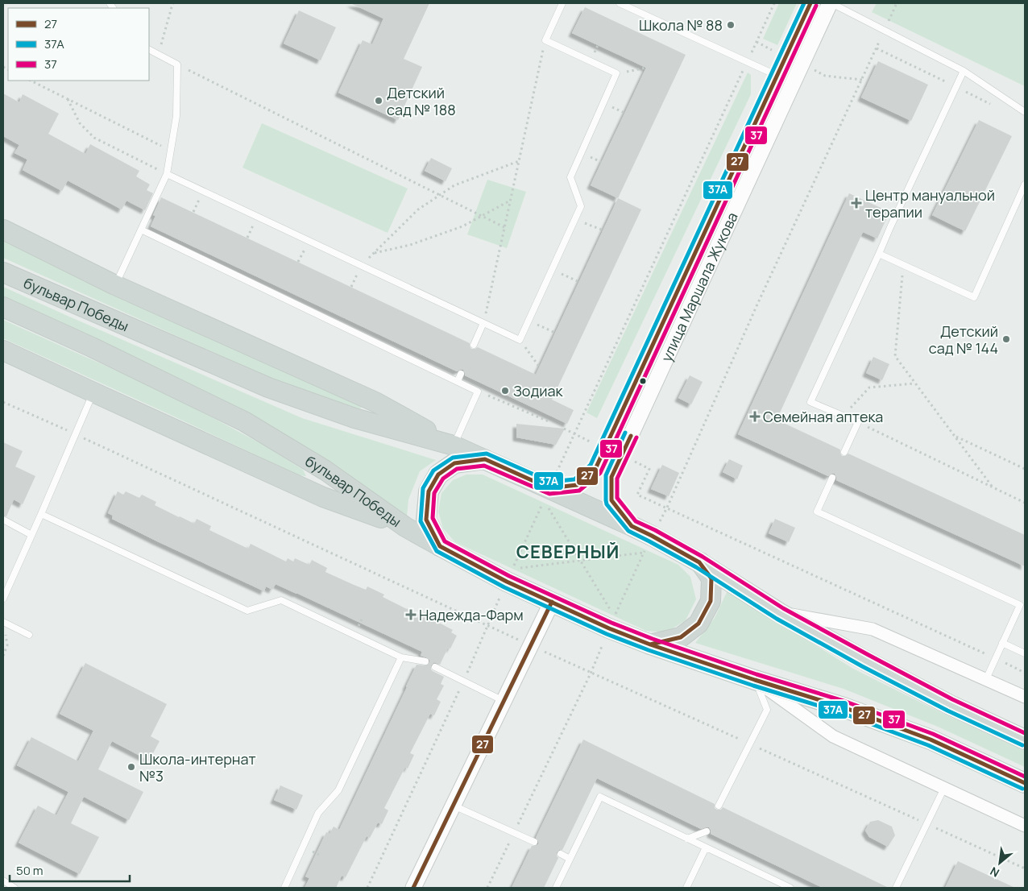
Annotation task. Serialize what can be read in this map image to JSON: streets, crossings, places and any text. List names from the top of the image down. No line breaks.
{"streets":{"main road":["бульвар Победы"],"street":["улица Маршала Жукова"]},"crossings":[["улица Маршала Жукова","бульвар Победы"]],"districts":["СЕВЕРНЫЙ"],"places":{"other":["Школа № 88","Детский сад № 188","Детский сад № 144","Зодиак","Школа-интернат №3"],"health":["Центр мануальной терапии","Семейная аптека","Надежда-Фарм"]},"lines":["transit line 27","transit line 37А","transit line 37"],"legend":["27","37А","37"],"scale_bar":"50 m","north":"bottom left"}
